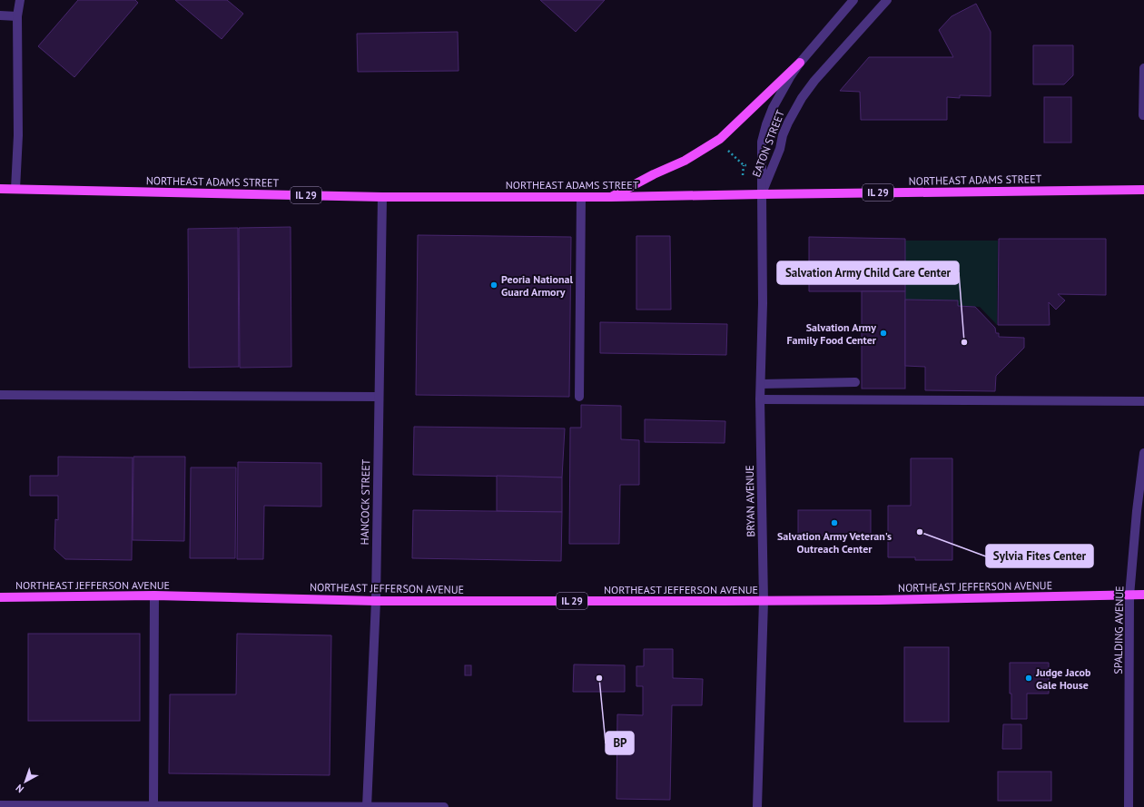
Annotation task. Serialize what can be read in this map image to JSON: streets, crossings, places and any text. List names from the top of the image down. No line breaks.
{"streets":{"main road":["NORTHEAST ADAMS STREET","IL 29","NORTHEAST JEFFERSON AVENUE"],"street":["EATON STREET","BRYAN AVENUE","HANCOCK STREET","SPALDING AVENUE"]},"crossings":[["EATON STREET","NORTHEAST ADAMS STREET"],["EATON STREET","BRYAN AVENUE"],["NORTHEAST ADAMS STREET","BRYAN AVENUE"],["NORTHEAST ADAMS STREET","HANCOCK STREET"],["BRYAN AVENUE","NORTHEAST JEFFERSON AVENUE"],["HANCOCK STREET","NORTHEAST JEFFERSON AVENUE"],["NORTHEAST JEFFERSON AVENUE","SPALDING AVENUE"]],"places":["Peoria National Guard Armory","Salvation Army Family Food Center","Salvation Army Child Care Center","Salvation Army Veteran's Outreach Center","Sylvia Fites Center","BP","Judge Jacob Gale House"],"north":"bottom left"}
